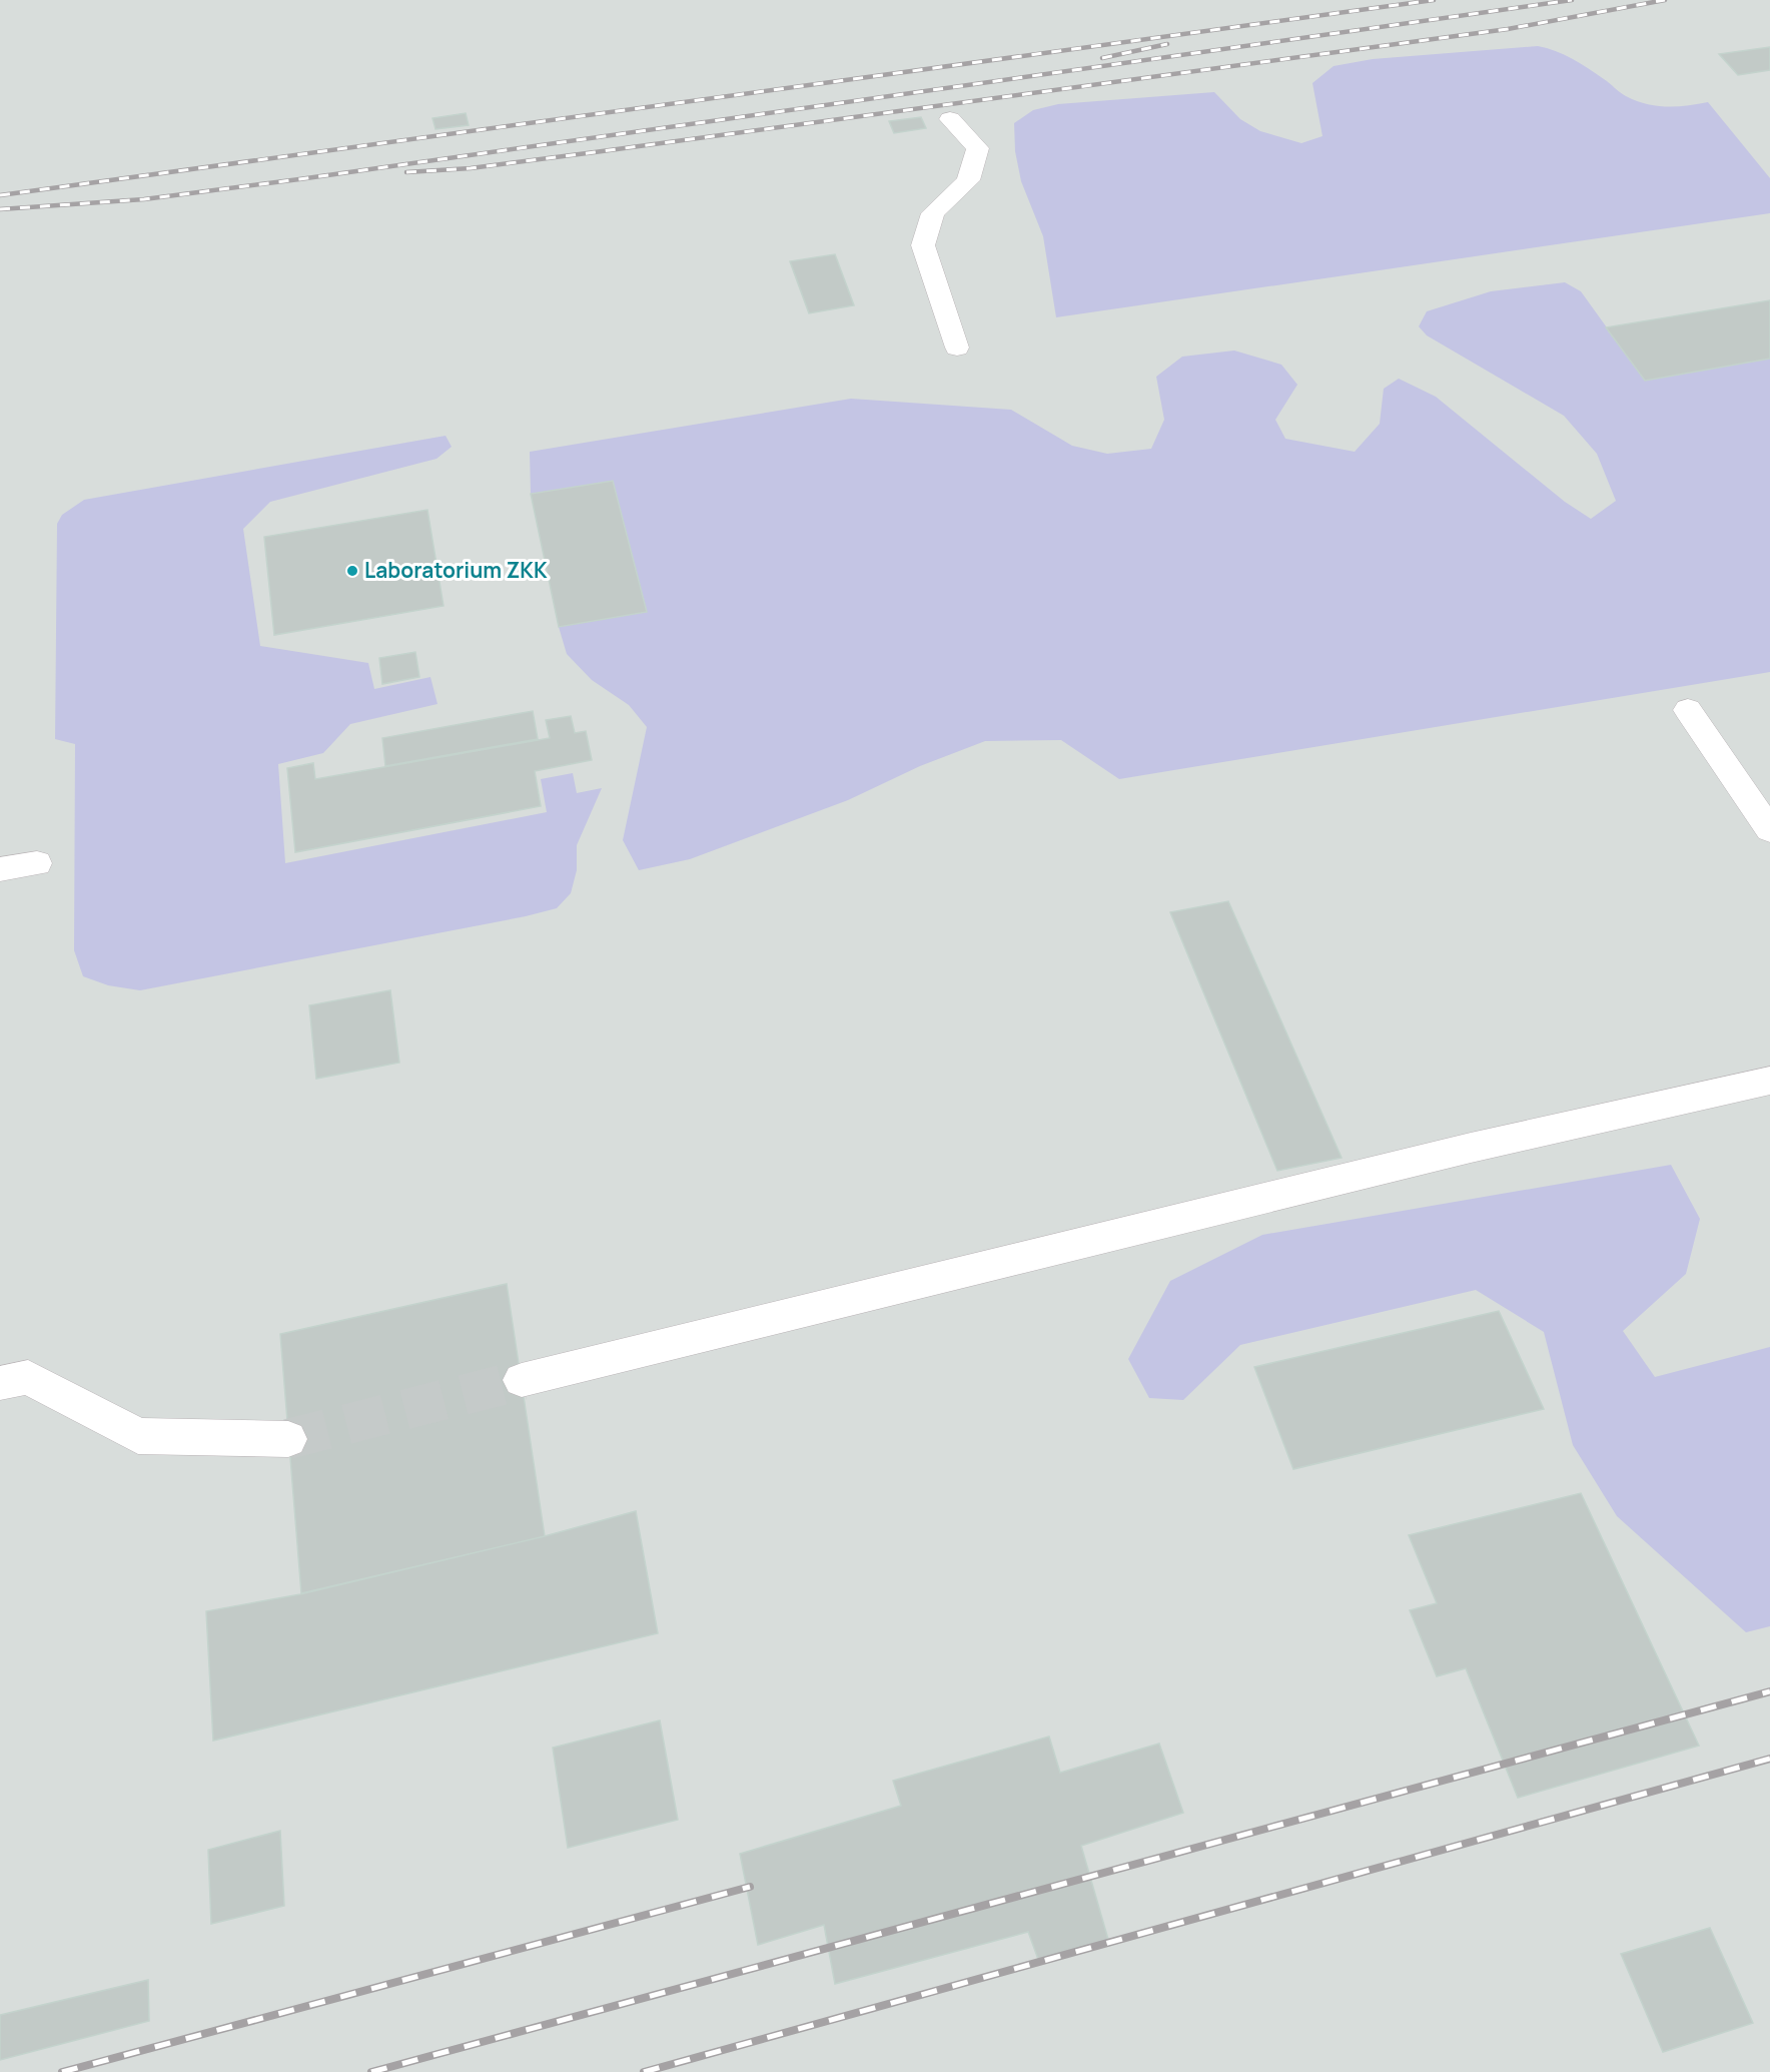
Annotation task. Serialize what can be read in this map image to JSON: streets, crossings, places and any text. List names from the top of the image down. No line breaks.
{"places":["Laboratorium ZKK"]}
